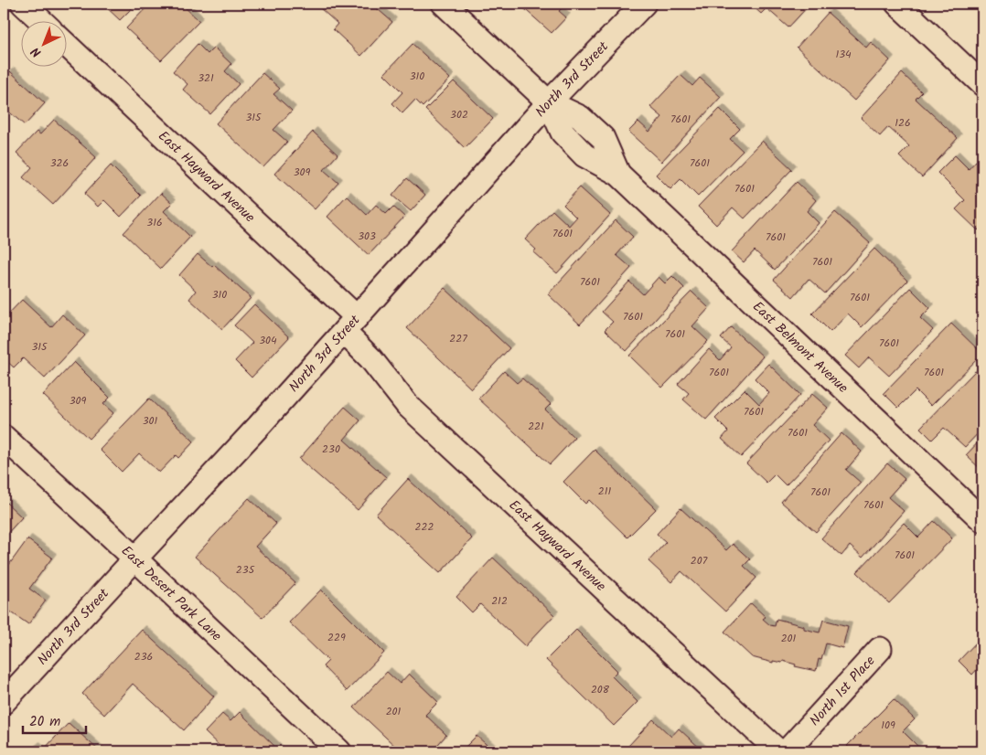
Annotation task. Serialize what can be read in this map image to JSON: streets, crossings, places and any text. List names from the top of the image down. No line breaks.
{"streets":{"street":["North 3rd Street","East Hayward Avenue","East Belmont Avenue","East Desert Park Lane","North 1st Place"]},"crossings":[["North 3rd Street","East Hayward Avenue"],["North 3rd Street","East Belmont Avenue"],["North 3rd Street","East Desert Park Lane"]],"house_numbers":["134","310","321","302","315","7601","126","326","7601","309","7601","316","7601","303","7601","7601","7601","310","7601","7601","7601","227","304","7601","315","7601","7601","309","7601","301","221","7601","230","211","7601","7601","222","7601","207","235","212","229","201","236","208","201","109"],"scale_bar":"20 m","north":"bottom left"}
